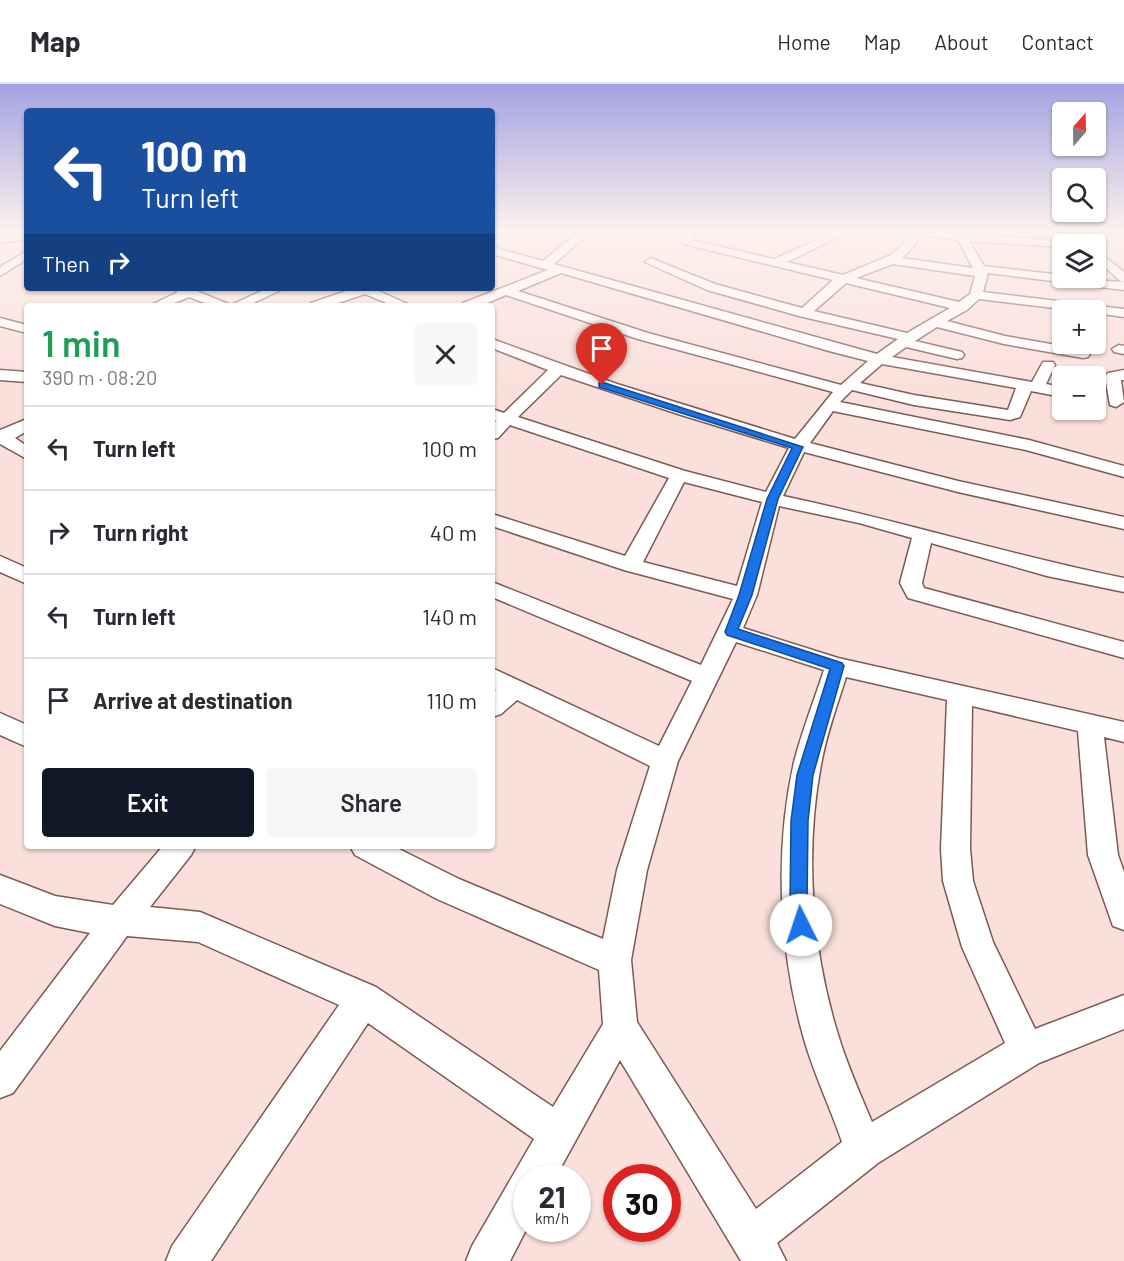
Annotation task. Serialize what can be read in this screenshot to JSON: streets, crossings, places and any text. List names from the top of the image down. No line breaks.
{"north":"top","page":{"header":"Map","nav":["Home","Map","About","Contact"],"map_buttons":["+","−"],"turn":["100 m","Turn left"],"then":"Then","heading":["1 min","390 m · 08:20"],"list":[{"name":"Turn left","value":"100 m"},{"name":"Turn right","value":"40 m"},{"name":"Turn left","value":"140 m"},{"name":"Arrive at destination","value":"110 m"}],"buttons":["Exit","Share"],"speed":"21 km/h","limit":"30"}}
